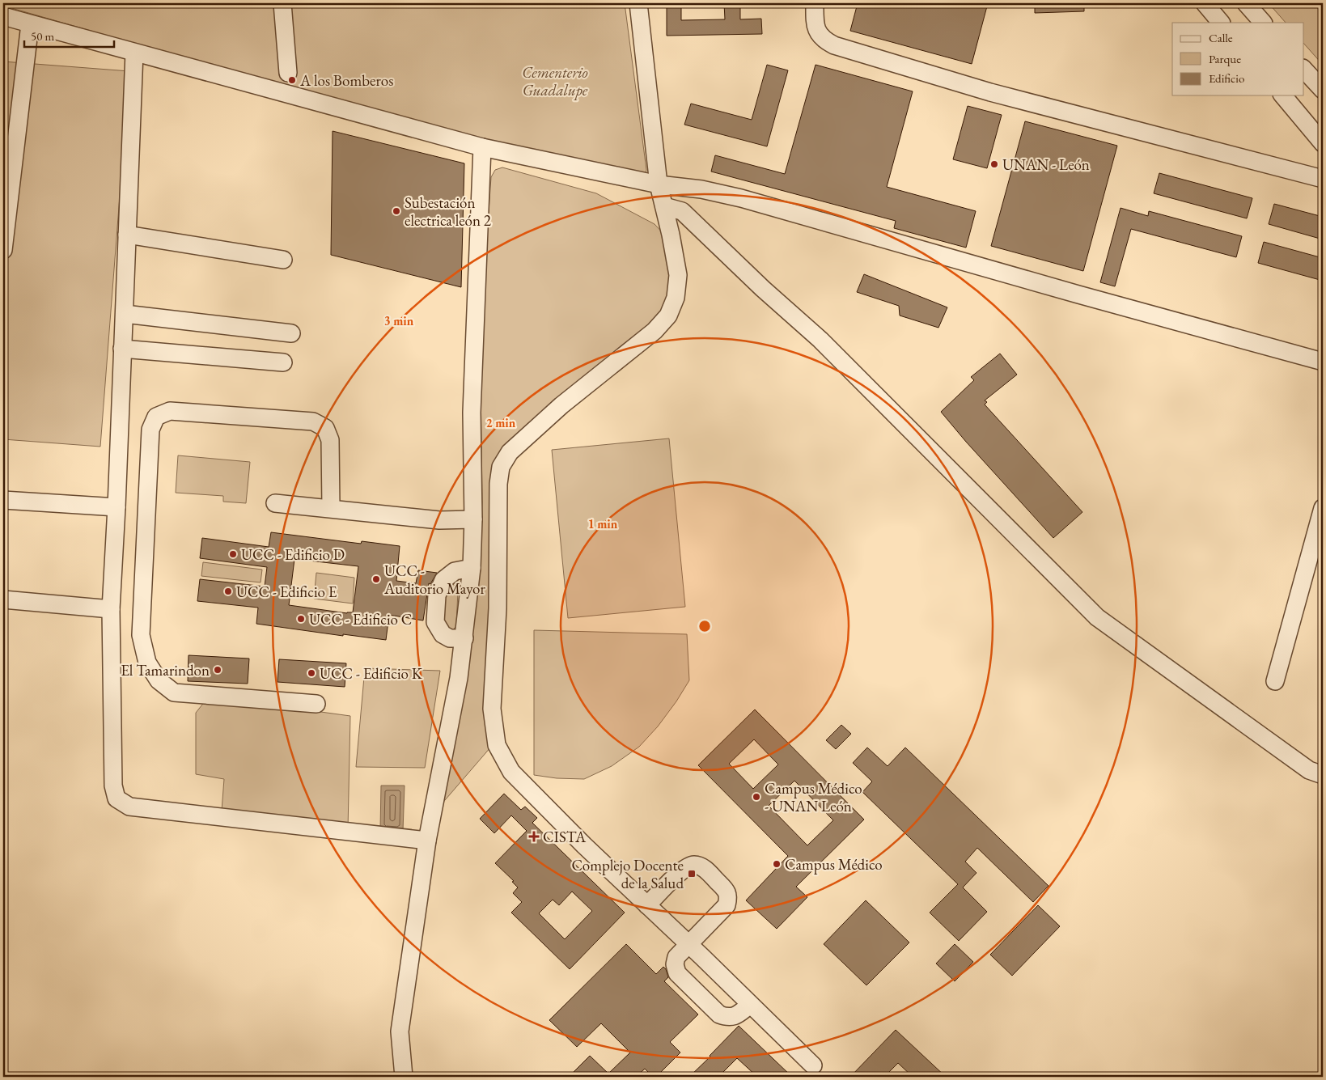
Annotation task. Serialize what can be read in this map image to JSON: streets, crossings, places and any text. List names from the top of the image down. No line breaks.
{"parks":["Cementerio Guadalupe"],"places":{"other":["A los Bomberos","UNAN - León","Subestación electrica león 2","UCC - Edificio D","UCC - Auditorio Mayor","UCC - Edificio E","UCC - Edificio C","El Tamarindon","UCC - Edificio K","Campus Médico - UNAN León","Campus Médico"],"health":["CISTA"],"transit":["Complejo Docente de la Salud"]},"legend":["Calle","Parque","Edificio"],"scale_bar":"50 m","rings":["3 min","2 min","1 min"]}
